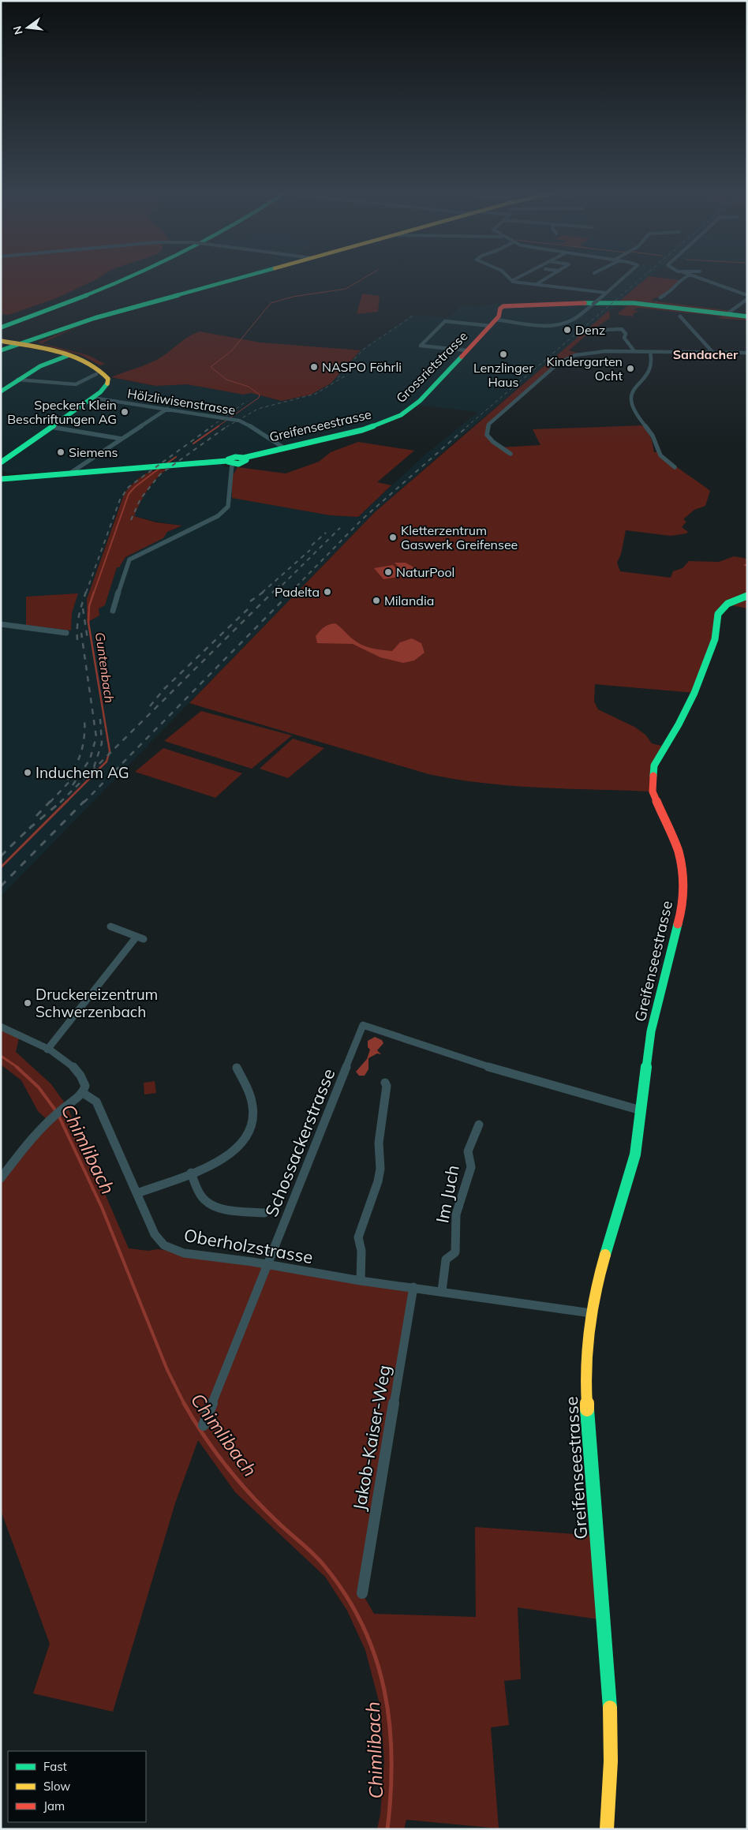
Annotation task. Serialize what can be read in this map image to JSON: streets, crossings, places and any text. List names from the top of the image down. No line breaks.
{"streets":{"main road":["Grossrietstrasse","Greifenseestrasse"],"street":["Hölzliwisenstrasse","Schossackerstrasse","Im Juch","Oberholzstrasse","Jakob-Kaiser-Weg"]},"crossings":[["Grossrietstrasse","Greifenseestrasse"],["Hölzliwisenstrasse","Greifenseestrasse"],["Greifenseestrasse","Schossackerstrasse"],["Greifenseestrasse","Oberholzstrasse"],["Schossackerstrasse","Oberholzstrasse"],["Im Juch","Oberholzstrasse"],["Oberholzstrasse","Jakob-Kaiser-Weg"]],"districts":["Sandacher"],"water":["Guntenbach","Chimlibach"],"places":["Denz","Lenzlinger Haus","NASPO Föhrli","Kindergarten Ocht","Speckert Klein Beschriftungen AG","Siemens","Kletterzentrum Gaswerk Greifensee","NaturPool","Padelta","Milandia","Induchem AG","Druckereizentrum Schwerzenbach"],"legend":["Fast","Slow","Jam"],"north":"left"}
